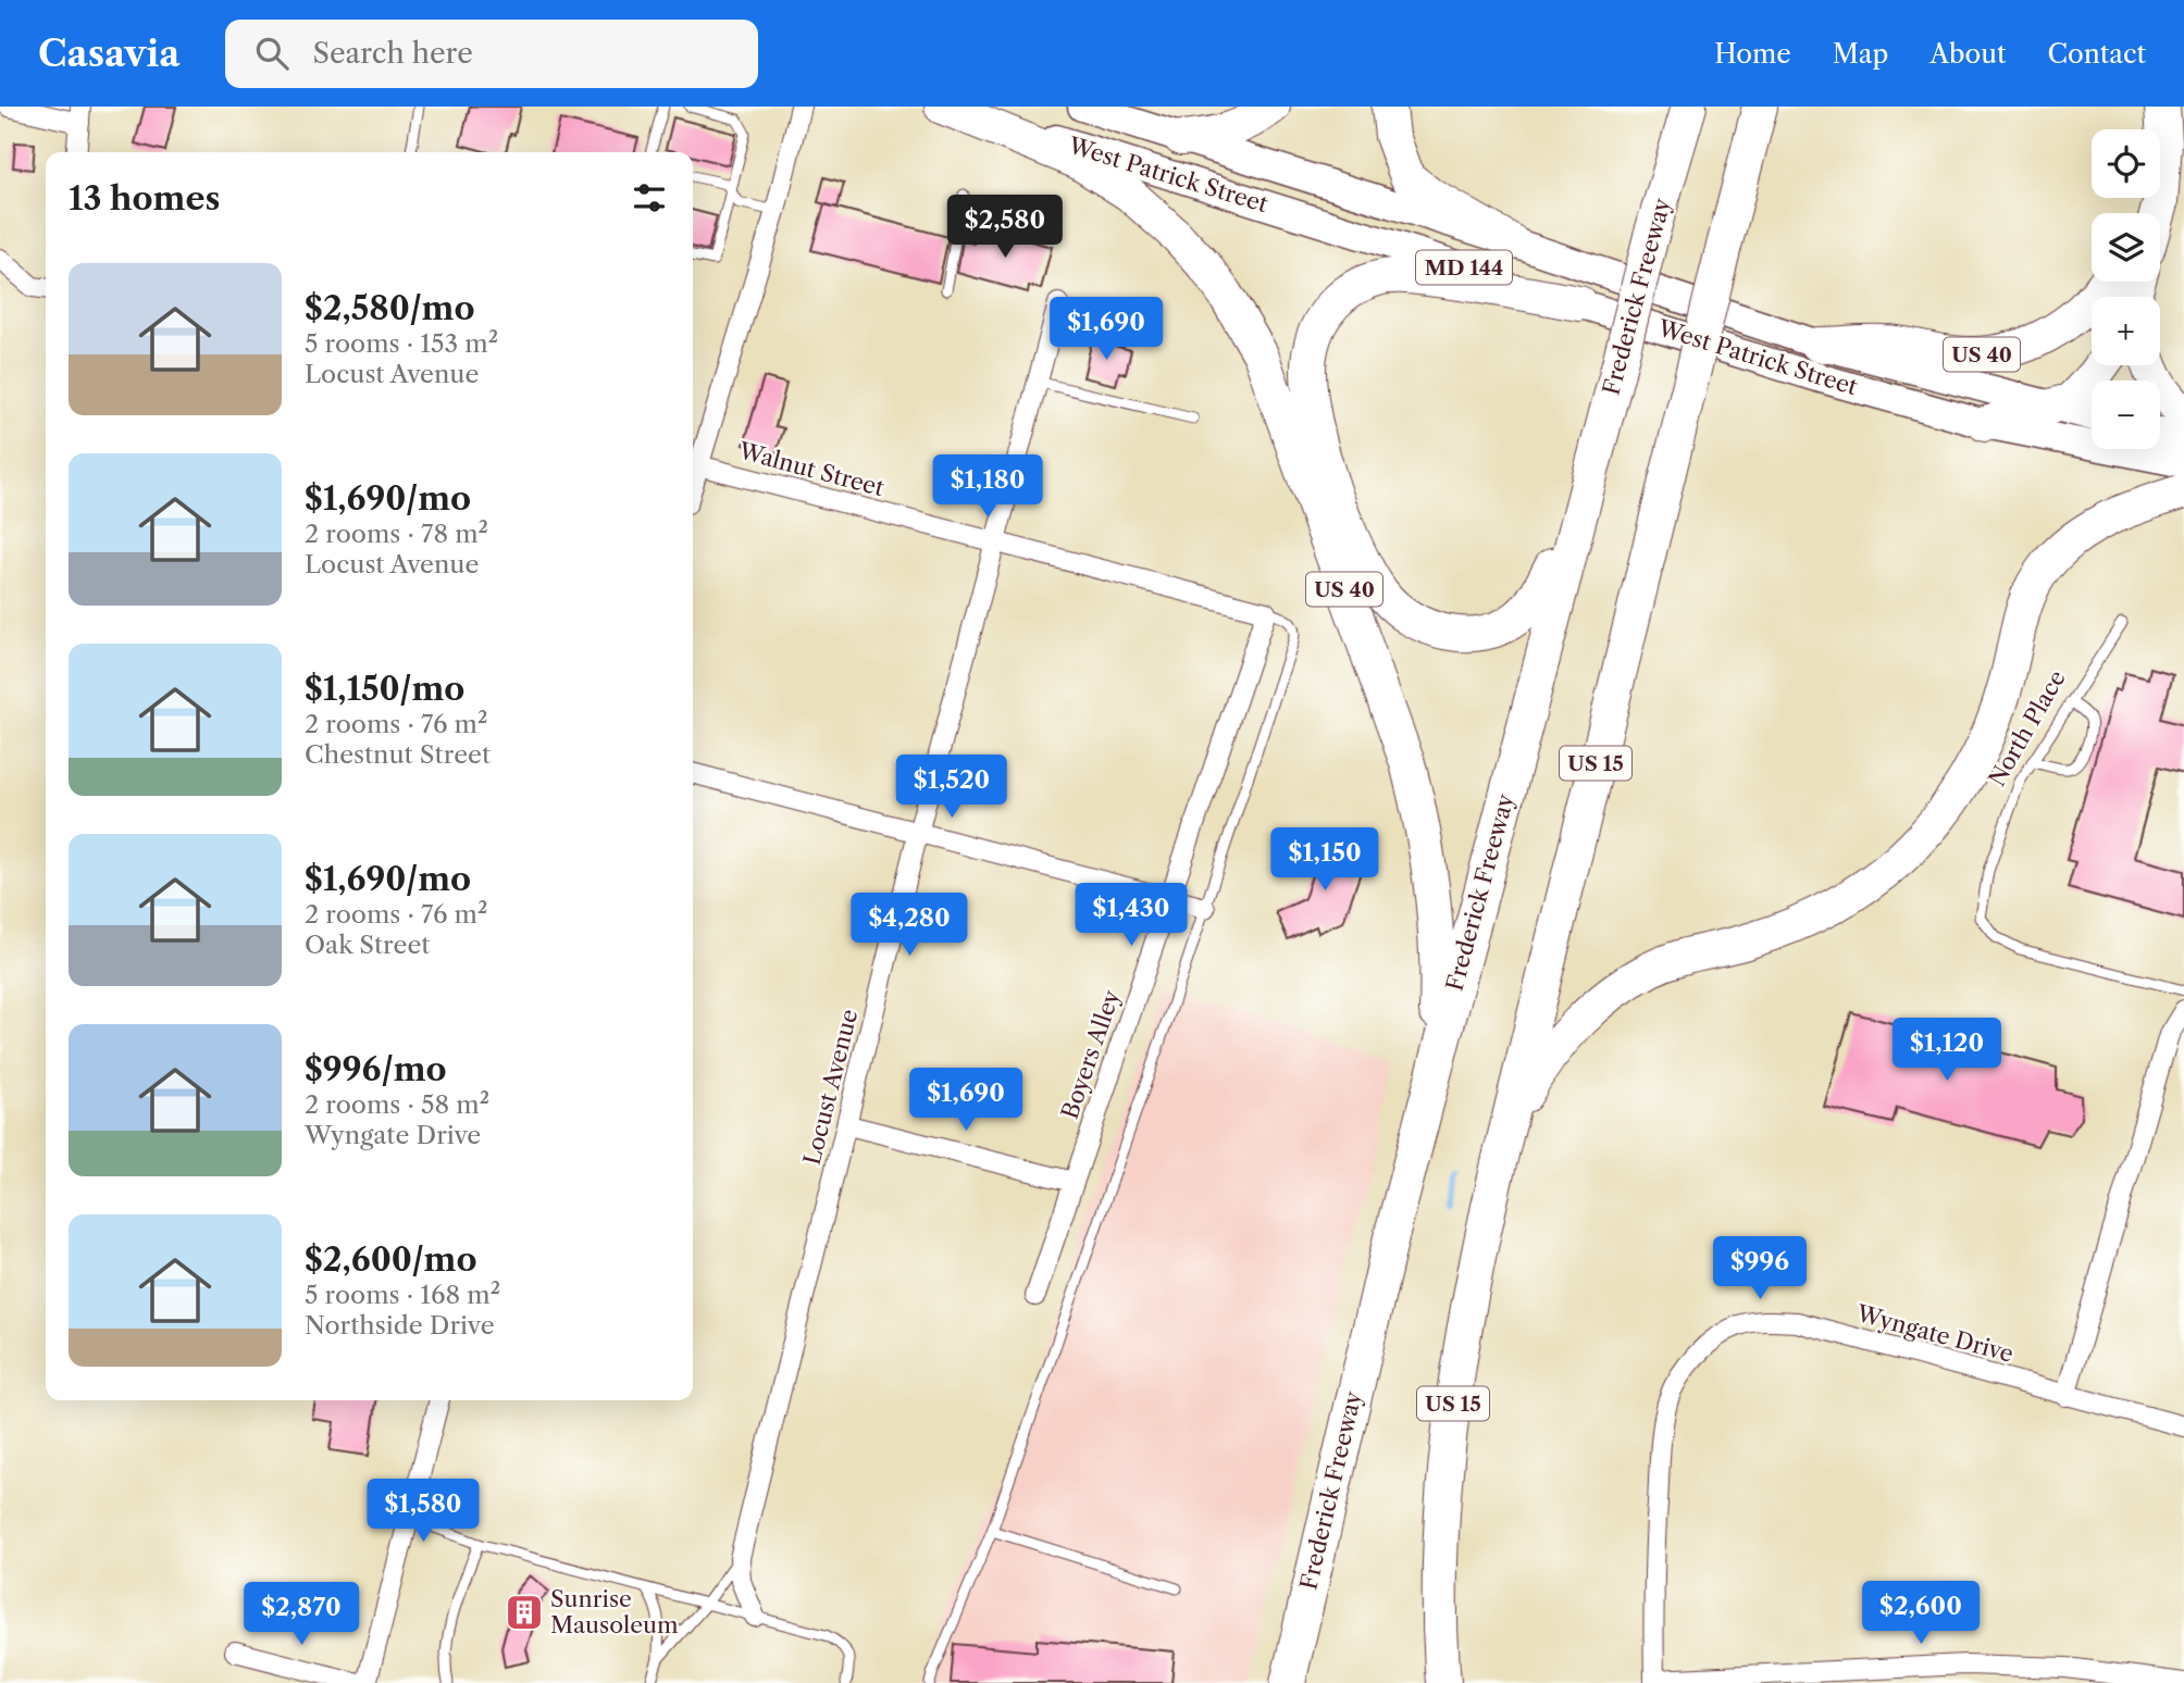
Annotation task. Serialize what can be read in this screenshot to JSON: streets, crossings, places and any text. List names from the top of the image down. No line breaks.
{"streets":{"highway":["Frederick Freeway","US 40","US 15"],"main road":["West Patrick Street","MD 144"],"street":["Walnut Street","Boyers Alley","Locust Avenue","Wyngate Drive"],"lane":["North Place"]},"crossings":[["West Patrick Street","US 40"],["Frederick Freeway","US 40"],["Walnut Street","Boyers Alley"],["Walnut Street","Locust Avenue"]],"places":{"building":["Sunrise Mausoleum"]},"page":{"header":"Casavia","search":"Search here","nav":["Home","Map","About","Contact"],"map_buttons":["+","−"],"heading":"13 homes","price":["$2,580","$1,690","$1,180","$1,520","$1,150","$1,430","$4,280","$1,120","$1,690","$996","$1,580","$2,600","$2,870"],"list":[{"name":"$2,580/mo","note":"5 rooms · 153 m² · Locust Avenue"},{"name":"$1,690/mo","note":"2 rooms · 78 m² · Locust Avenue"},{"name":"$1,150/mo","note":"2 rooms · 76 m² · Chestnut Street"},{"name":"$1,690/mo","note":"2 rooms · 76 m² · Oak Street"},{"name":"$996/mo","note":"2 rooms · 58 m² · Wyngate Drive"},{"name":"$2,600/mo","note":"5 rooms · 168 m² · Northside Drive"}]}}
